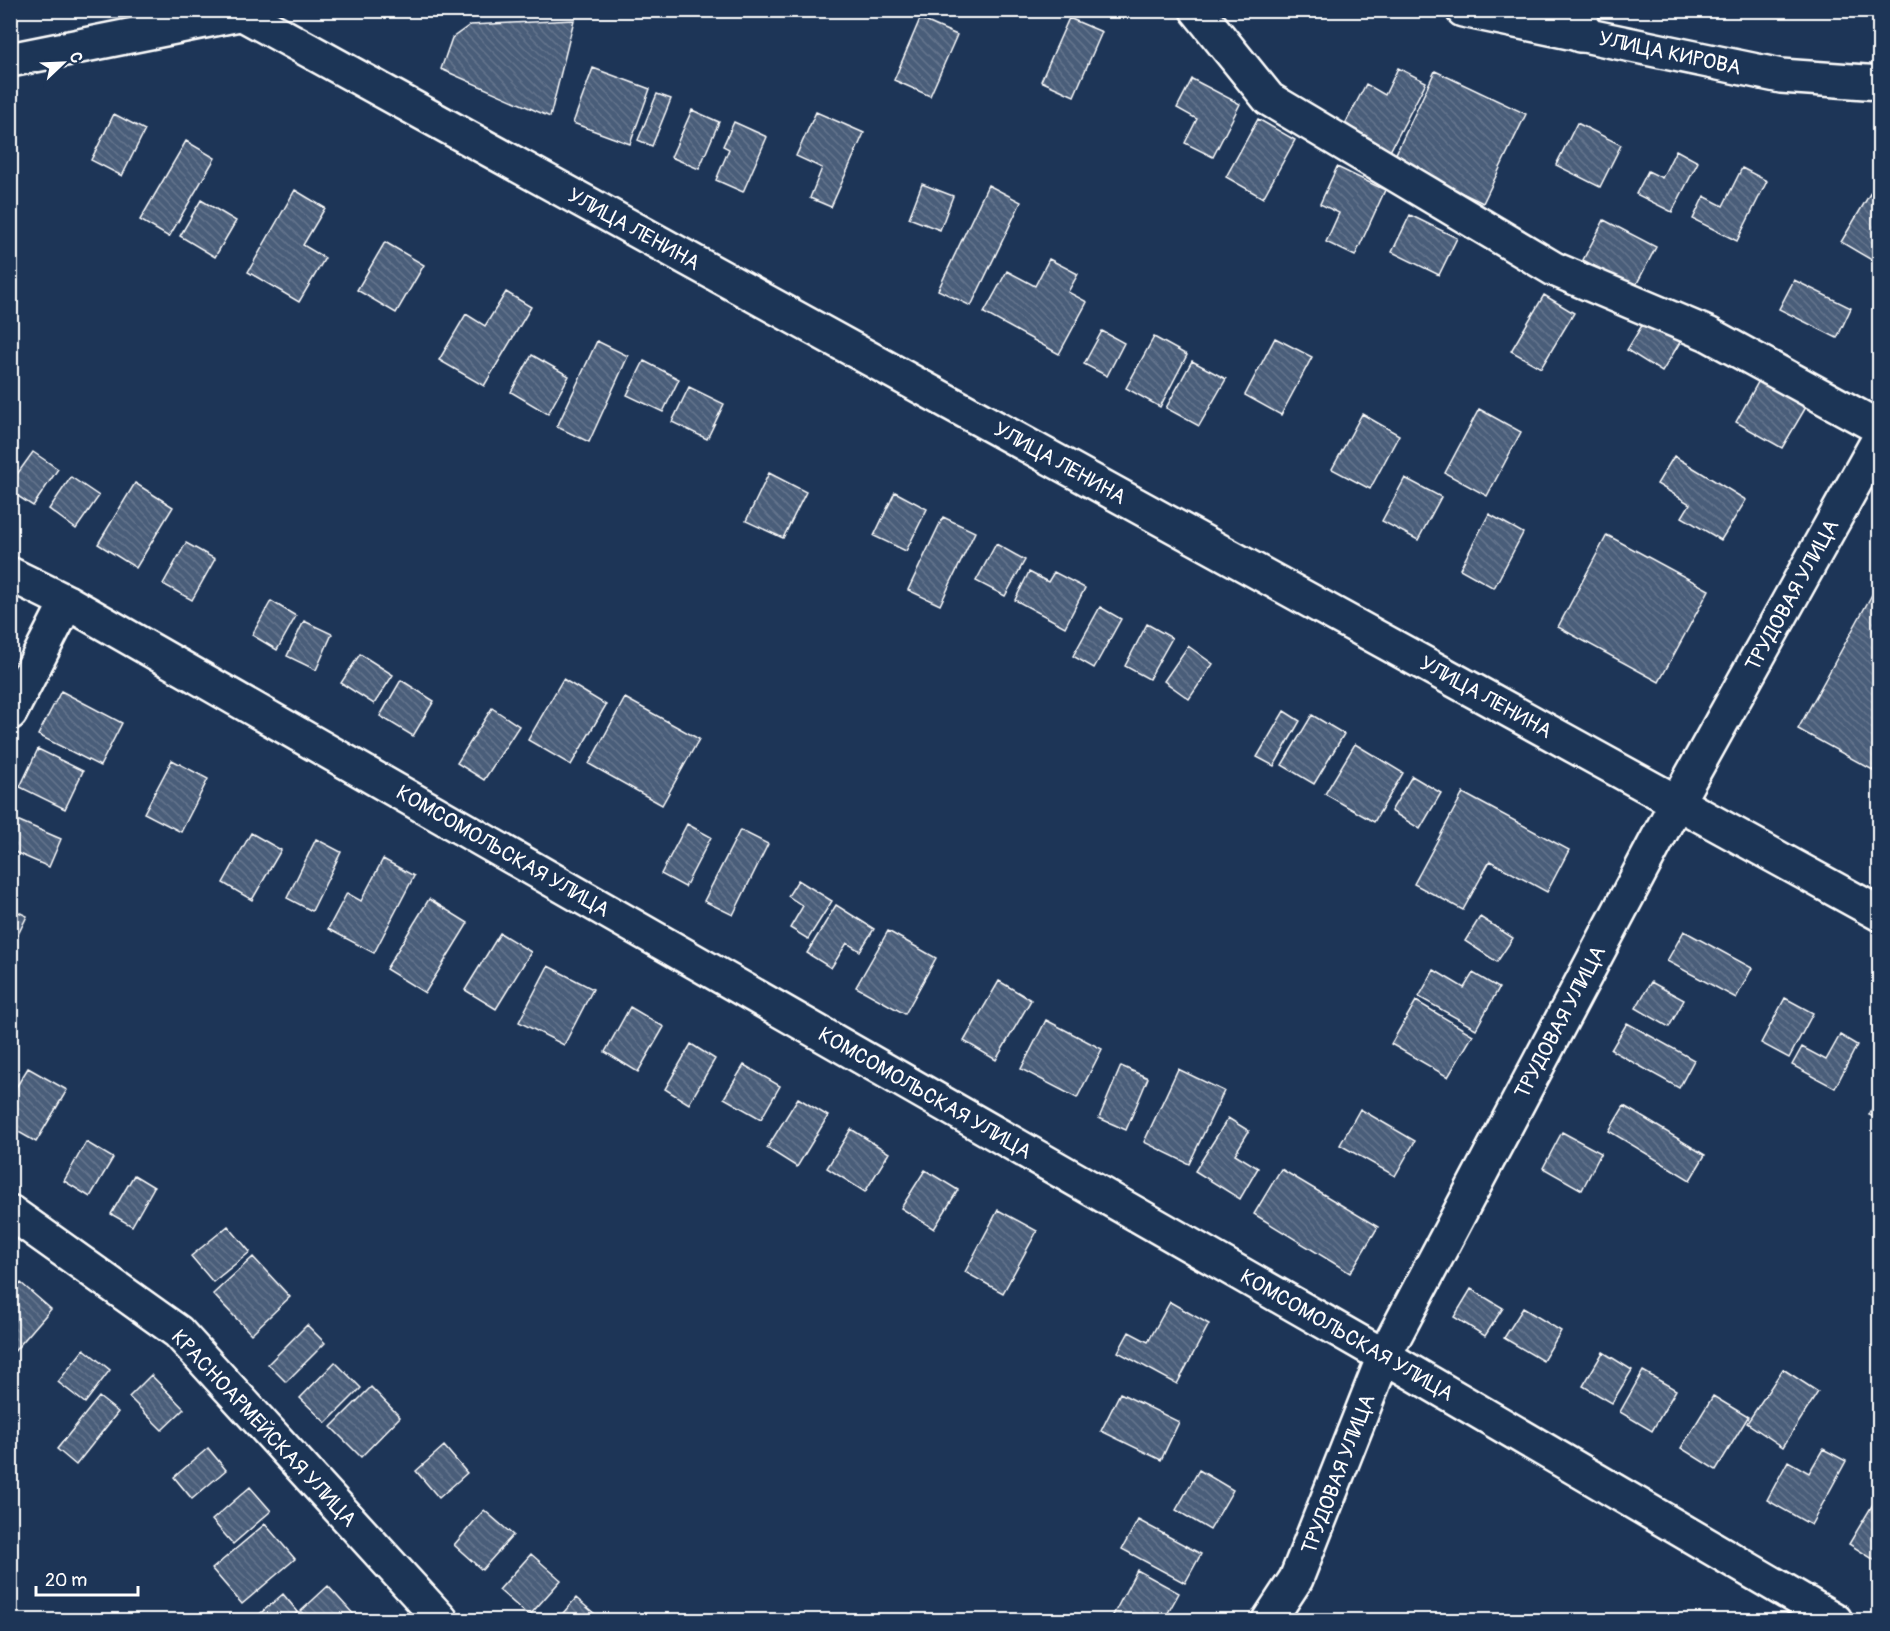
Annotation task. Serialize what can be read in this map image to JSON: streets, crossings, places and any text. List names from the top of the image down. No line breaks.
{"streets":{"street":["УЛИЦА КИРОВА","УЛИЦА ЛЕНИНА","ТРУДОВАЯ УЛИЦА","КОМСОМОЛЬСКАЯ УЛИЦА","КРАСНОАРМЕЙСКАЯ УЛИЦА"]},"crossings":[["УЛИЦА ЛЕНИНА","ТРУДОВАЯ УЛИЦА"],["ТРУДОВАЯ УЛИЦА","КОМСОМОЛЬСКАЯ УЛИЦА"]],"scale_bar":"20 m","north":"top right"}
